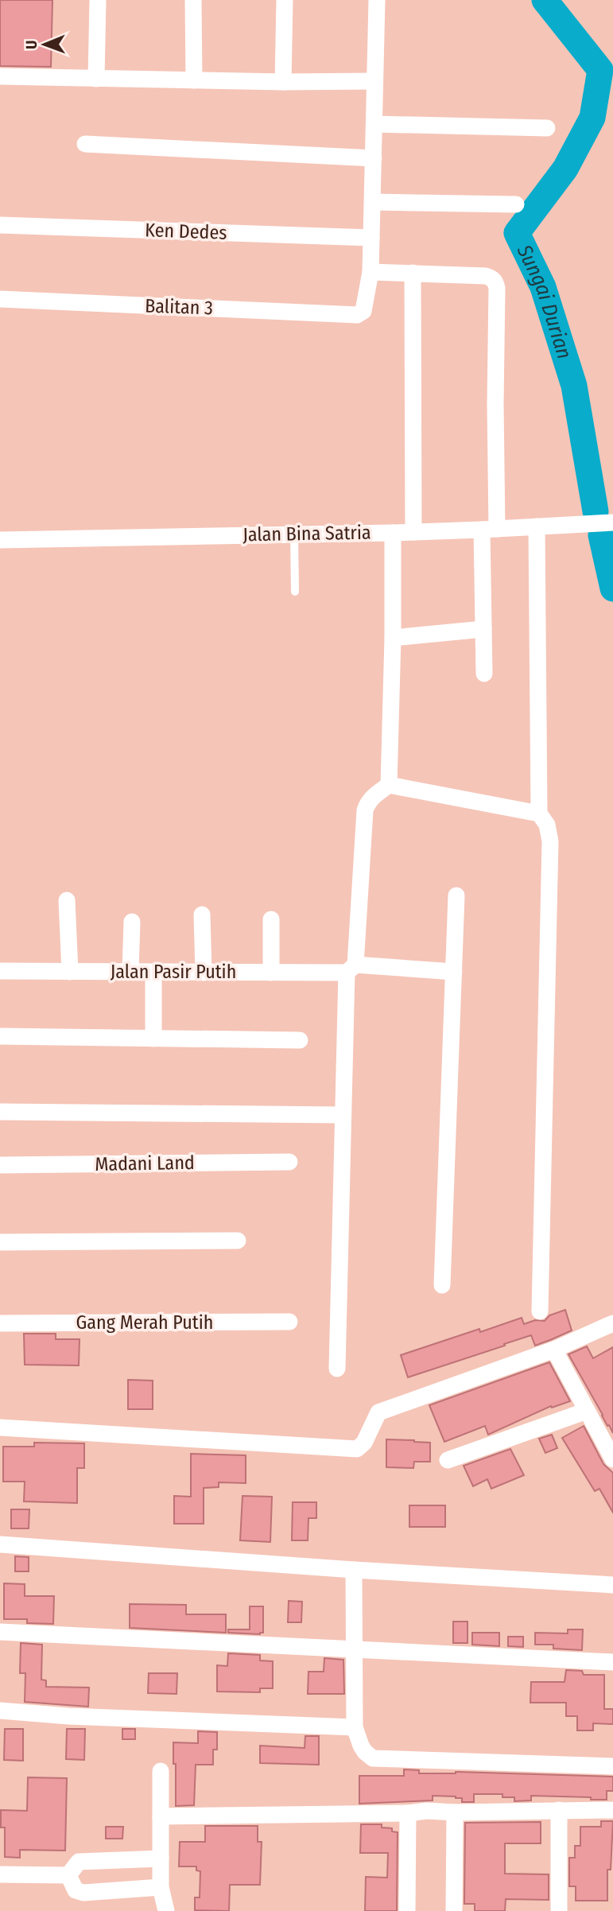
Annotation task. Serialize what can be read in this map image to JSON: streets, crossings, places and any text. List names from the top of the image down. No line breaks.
{"streets":{"street":["Ken Dedes","Balitan 3","Jalan Bina Satria","Jalan Pasir Putih","Madani Land","Gang Merah Putih"]},"water":["Sungai Durian"],"north":"left"}
